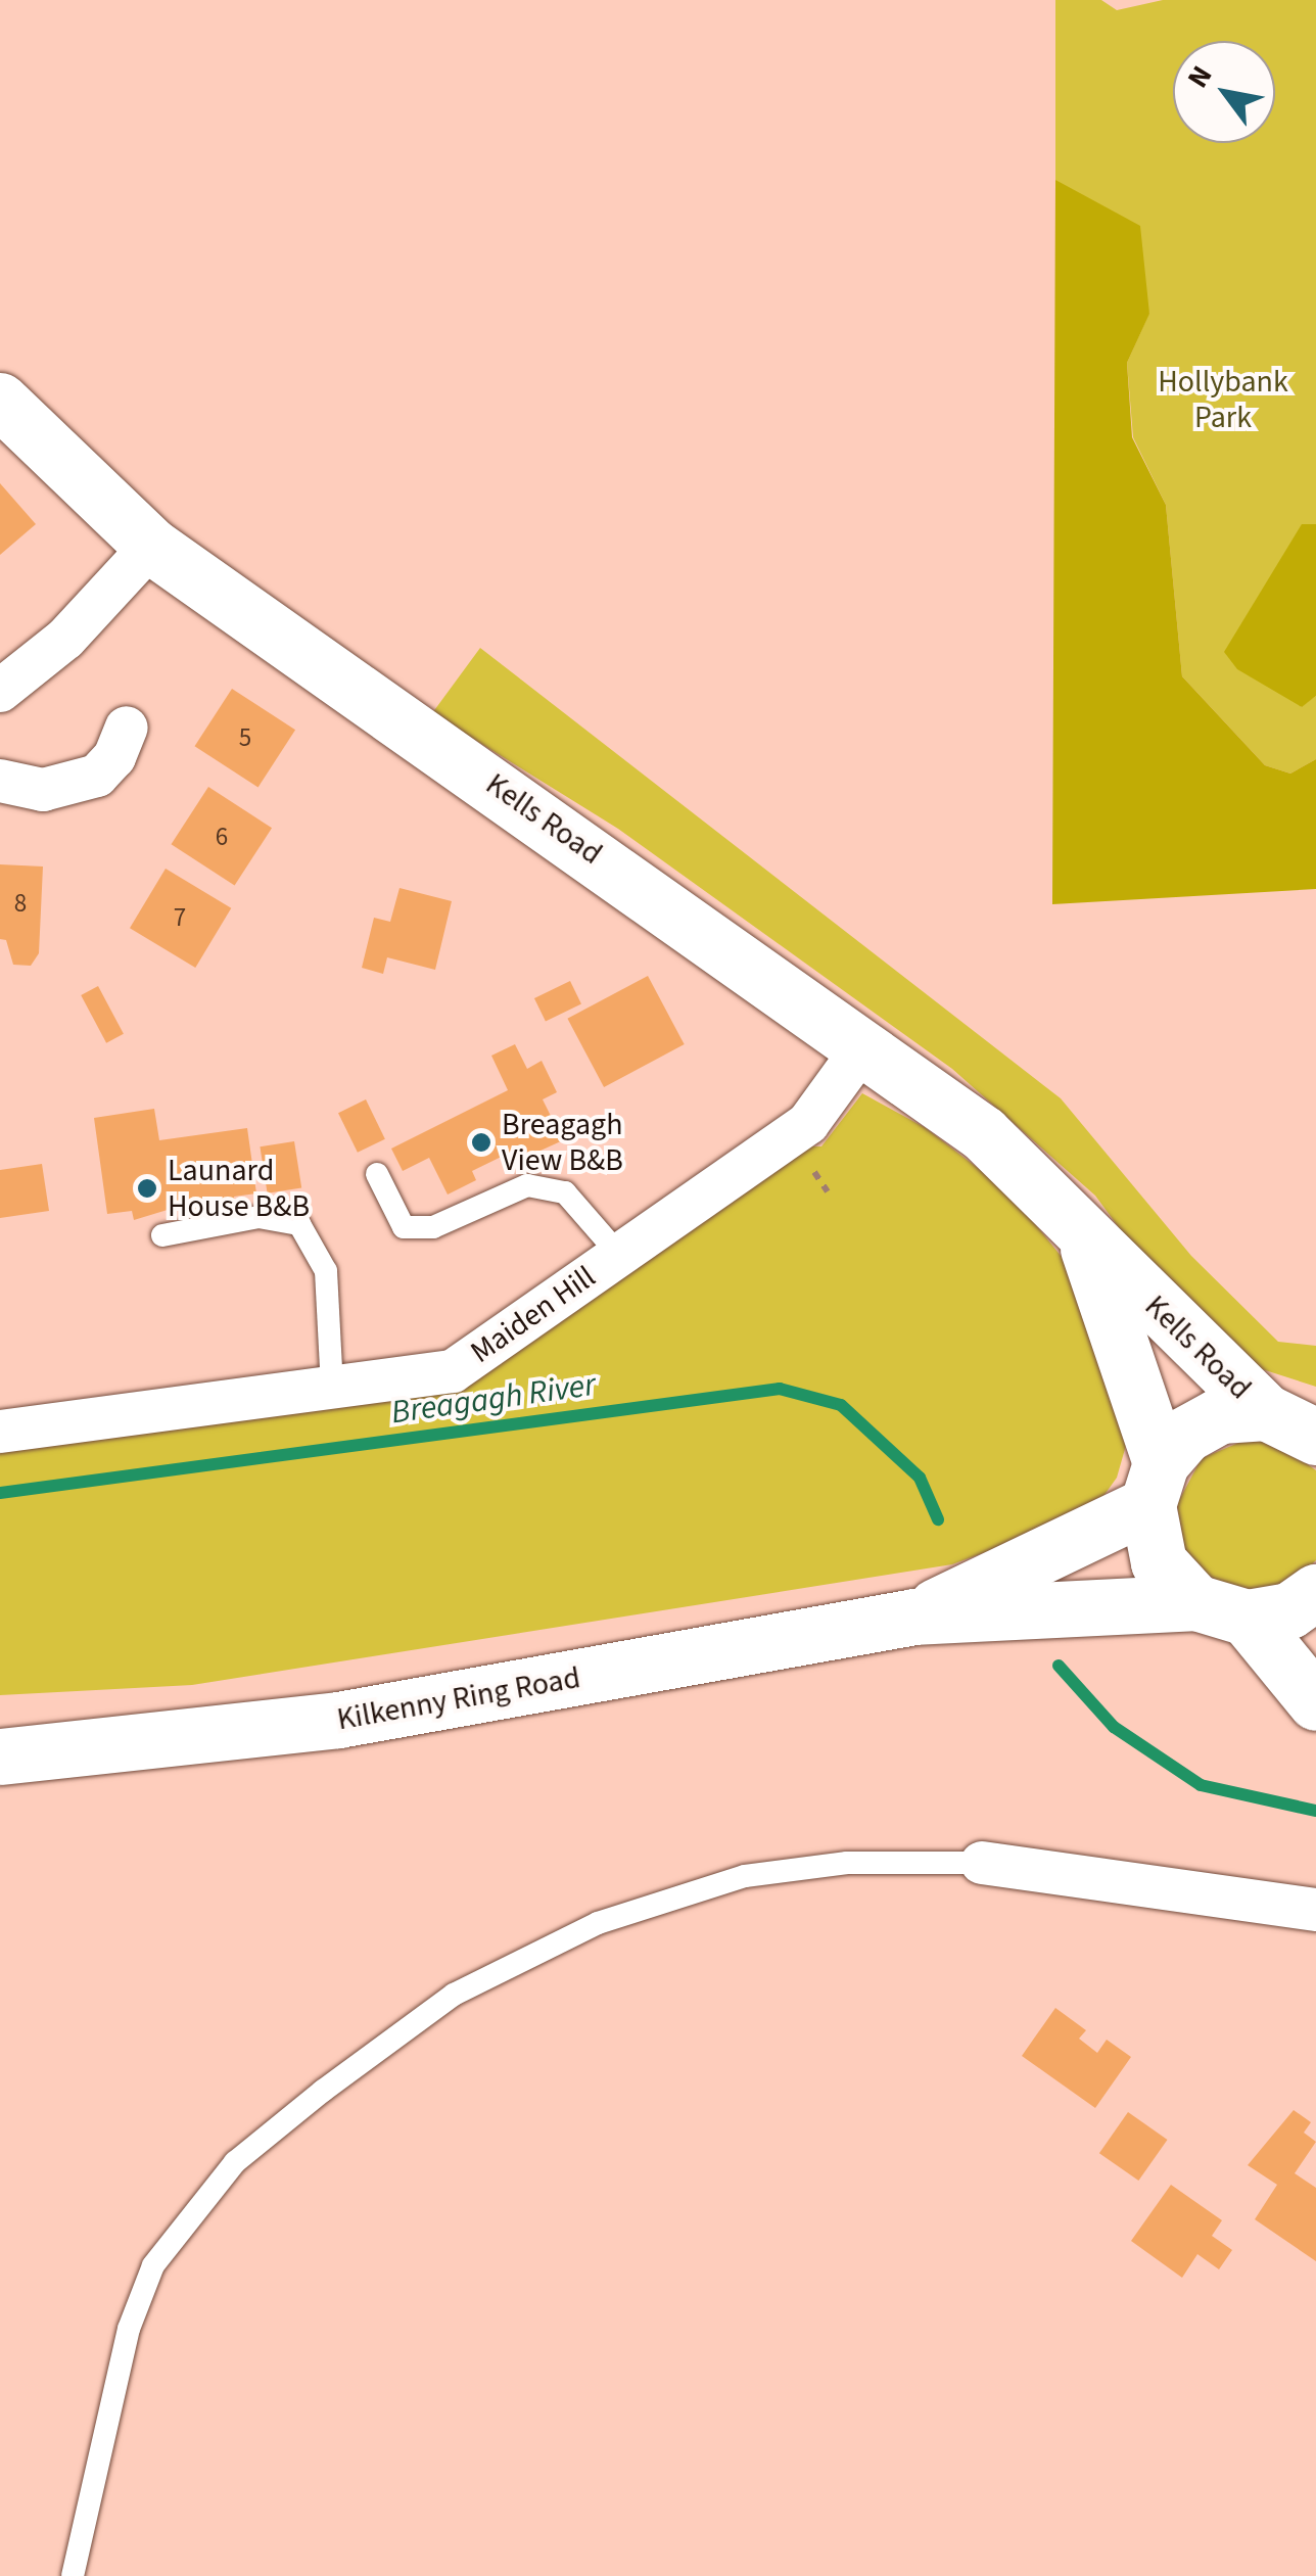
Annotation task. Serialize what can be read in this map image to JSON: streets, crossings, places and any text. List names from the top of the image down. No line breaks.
{"streets":{"main road":["Kells Road","Kilkenny Ring Road"],"street":["Maiden Hill"]},"crossings":[["Kells Road","Maiden Hill"],["Kells Road","Kilkenny Ring Road"]],"water":["Breagagh River"],"parks":["Hollybank Park"],"places":["Breagagh View B&B","Launard House B&B"],"house_numbers":["5","6","8","7"],"north":"top left"}
